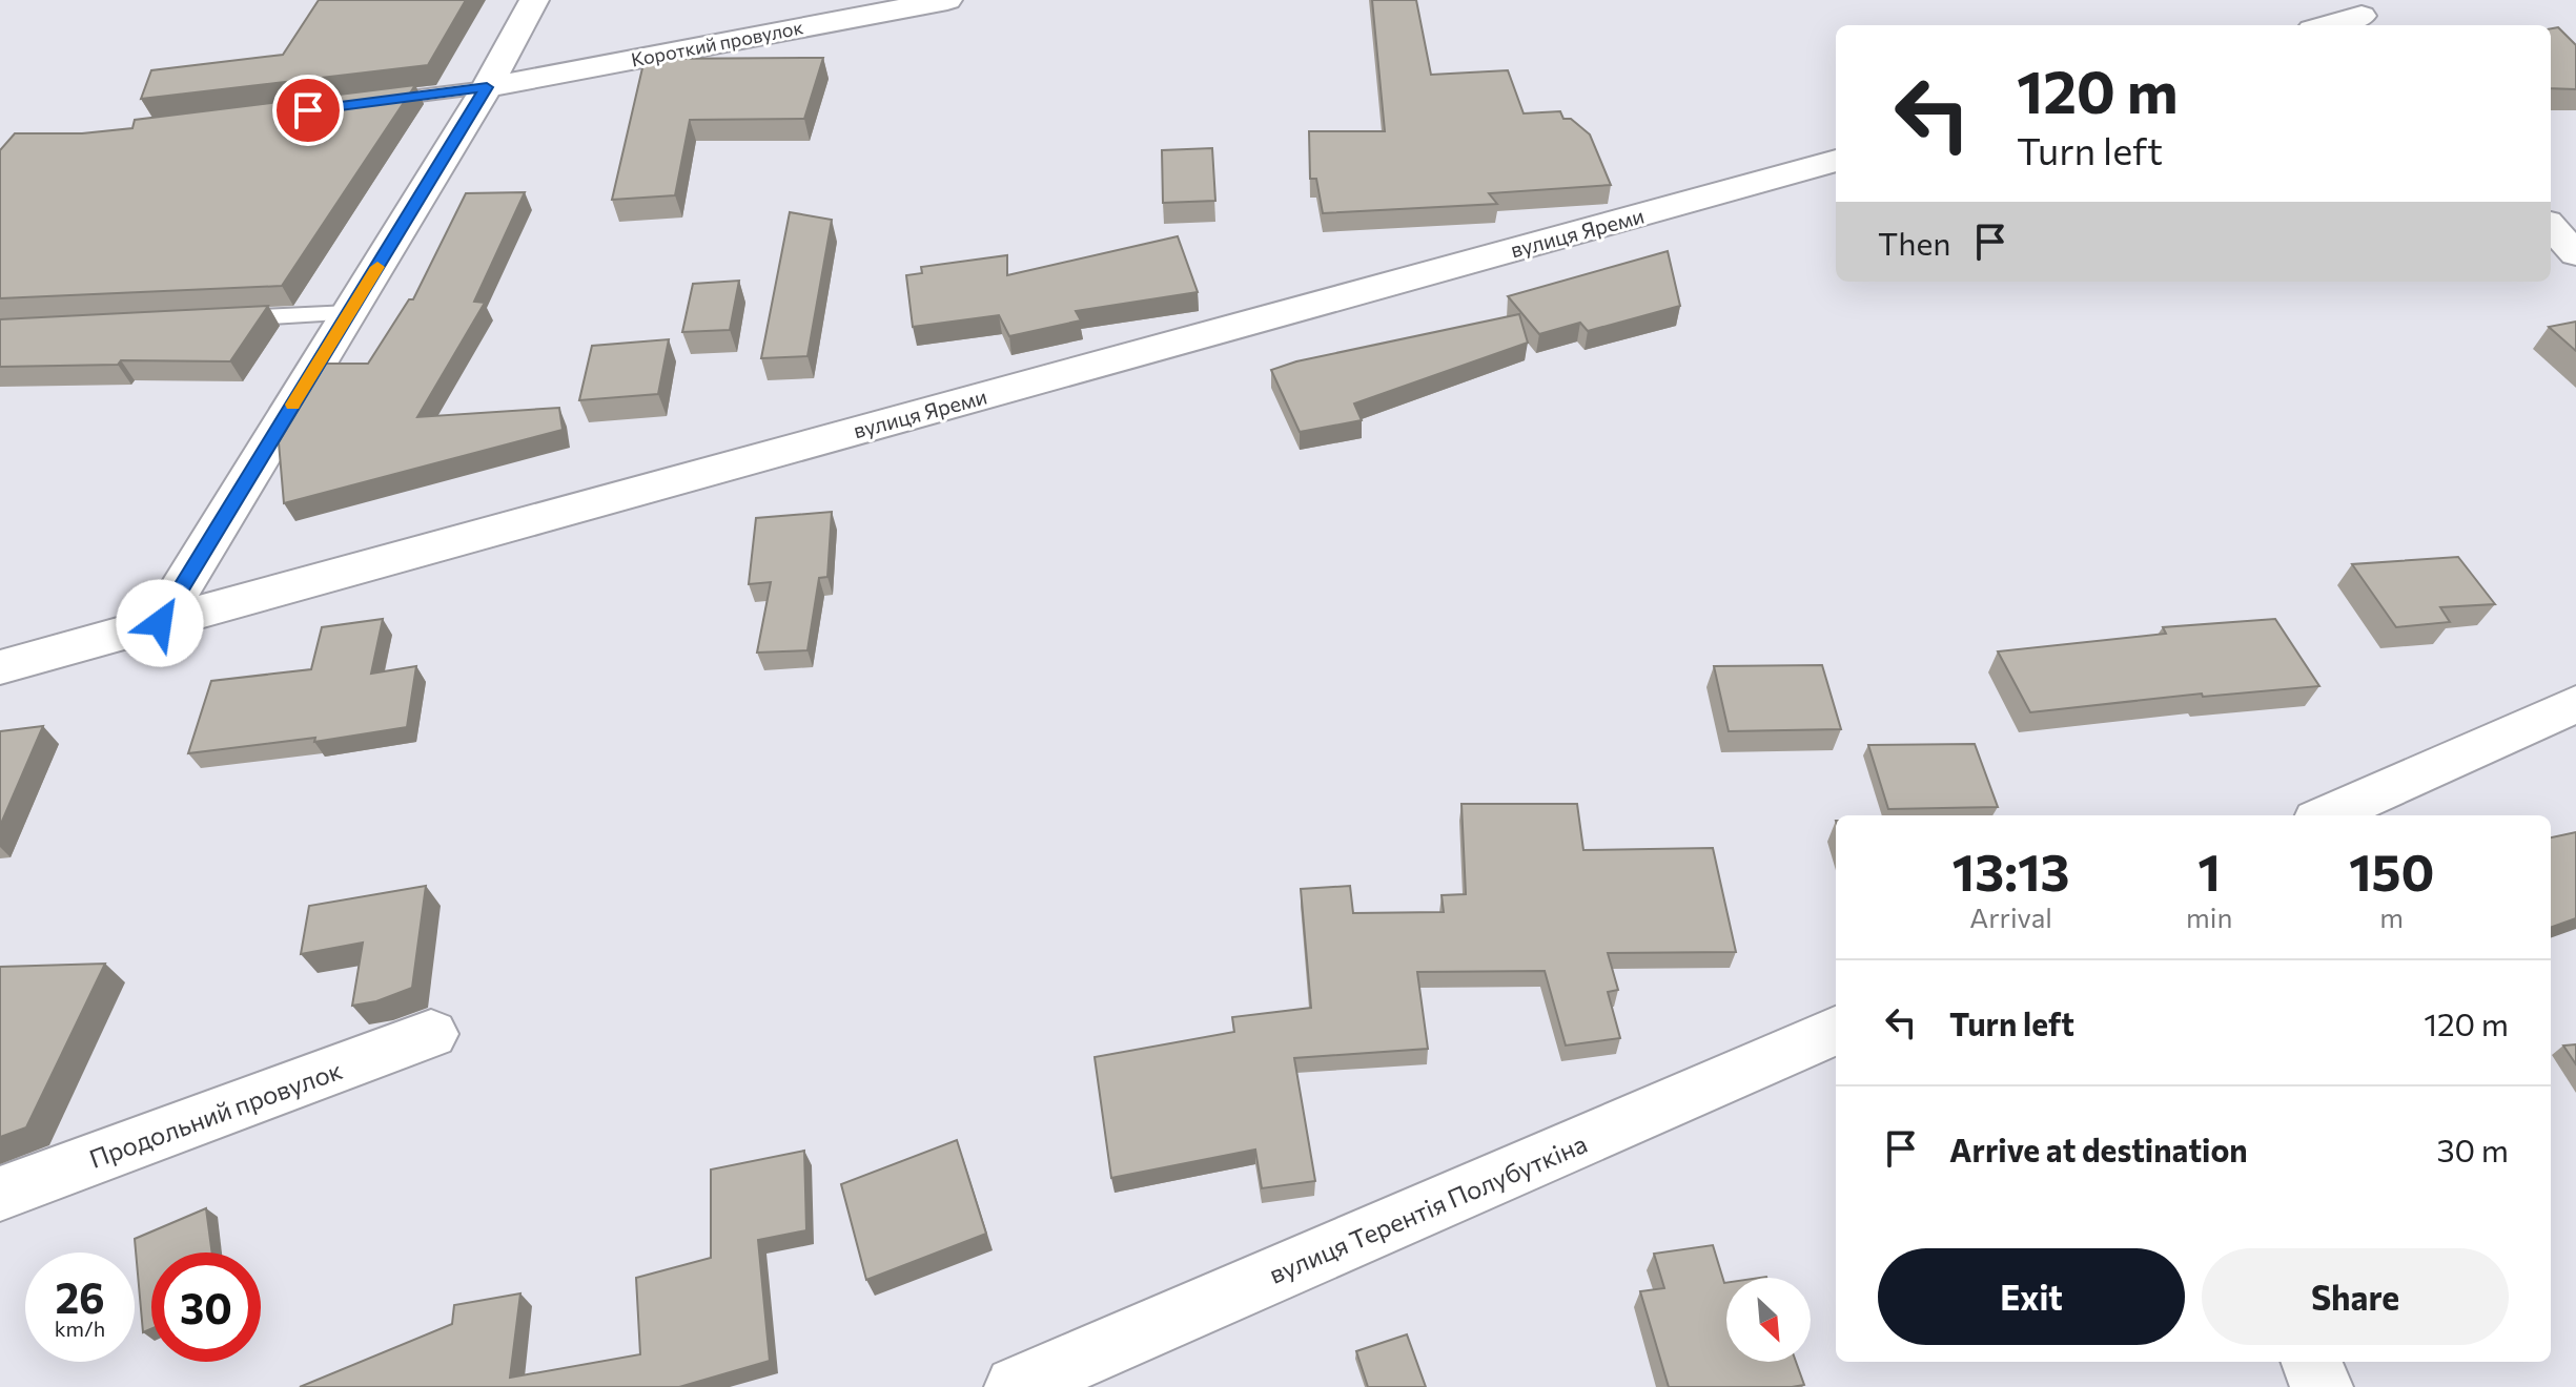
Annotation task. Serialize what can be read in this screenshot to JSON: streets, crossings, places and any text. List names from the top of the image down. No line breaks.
{"streets":{"street":["Короткий провулок","вулиця Яреми","Продольний провулок","вулиця Терентія Полубуткіна"]},"north":"bottom right","page":{"turn":["120 m","Turn left"],"then":"Then","eta":["13:13","Arrival","1","min","150","m"],"list":[{"name":"Turn left","value":"120 m"},{"name":"Arrive at destination","value":"30 m"}],"buttons":["Exit","Share"],"speed":"26 km/h","limit":"30"}}
